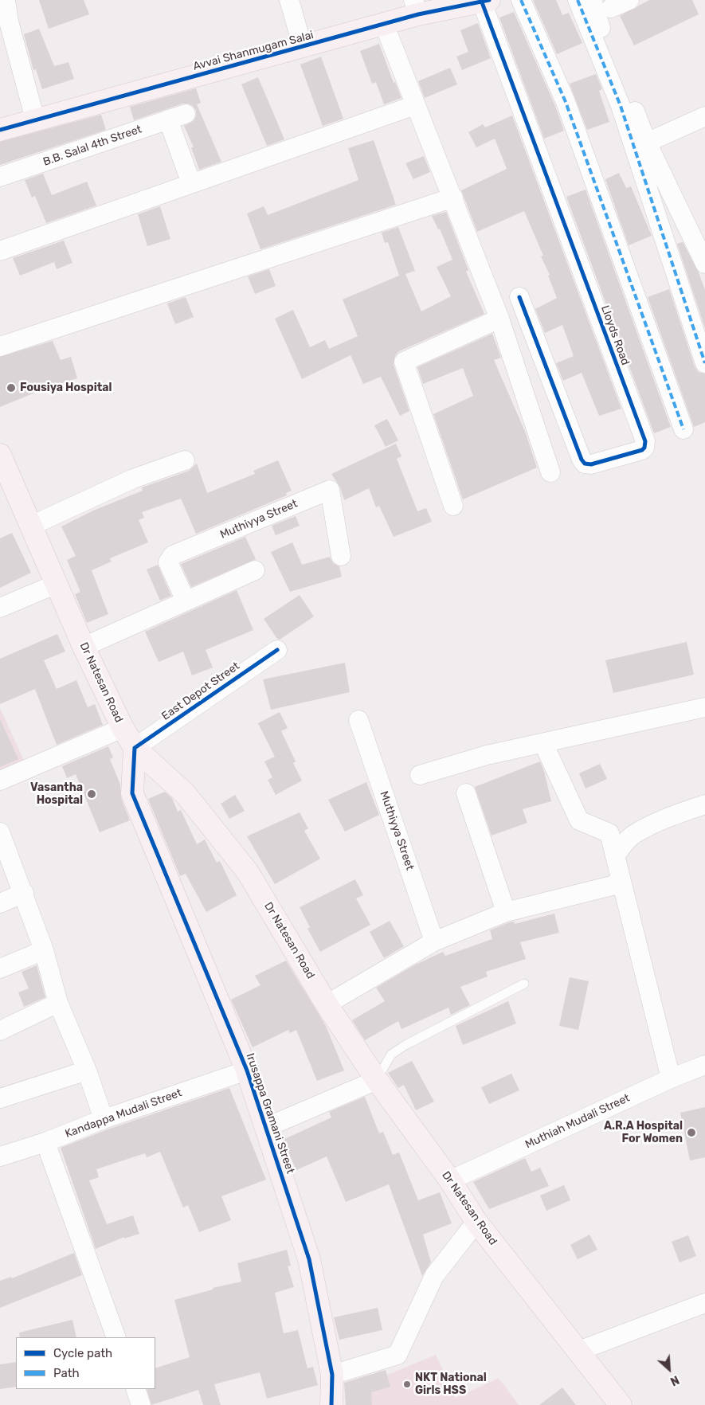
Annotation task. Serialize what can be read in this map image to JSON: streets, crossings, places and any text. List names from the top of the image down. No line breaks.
{"streets":{"street":["Avvai Shanmugam Salai","B.B. Salal 4th Street","Lloyds Road","Muthiyya Street","Dr Natesan Road","East Depot Street","Kandappa Mudali Street","Irusappa Gramani Street","Muthiah Mudali Street"]},"crossings":[["Avvai Shanmugam Salai","Lloyds Road"],["Dr Natesan Road","East Depot Street"],["Dr Natesan Road","Irusappa Gramani Street"],["Dr Natesan Road","Muthiah Mudali Street"],["East Depot Street","Irusappa Gramani Street"],["Kandappa Mudali Street","Irusappa Gramani Street"]],"places":["Fousiya Hospital","Vasantha Hospital","A.R.A Hospital For Women","NKT National Girls HSS"],"legend":["Cycle path","Path"],"north":"bottom right"}
